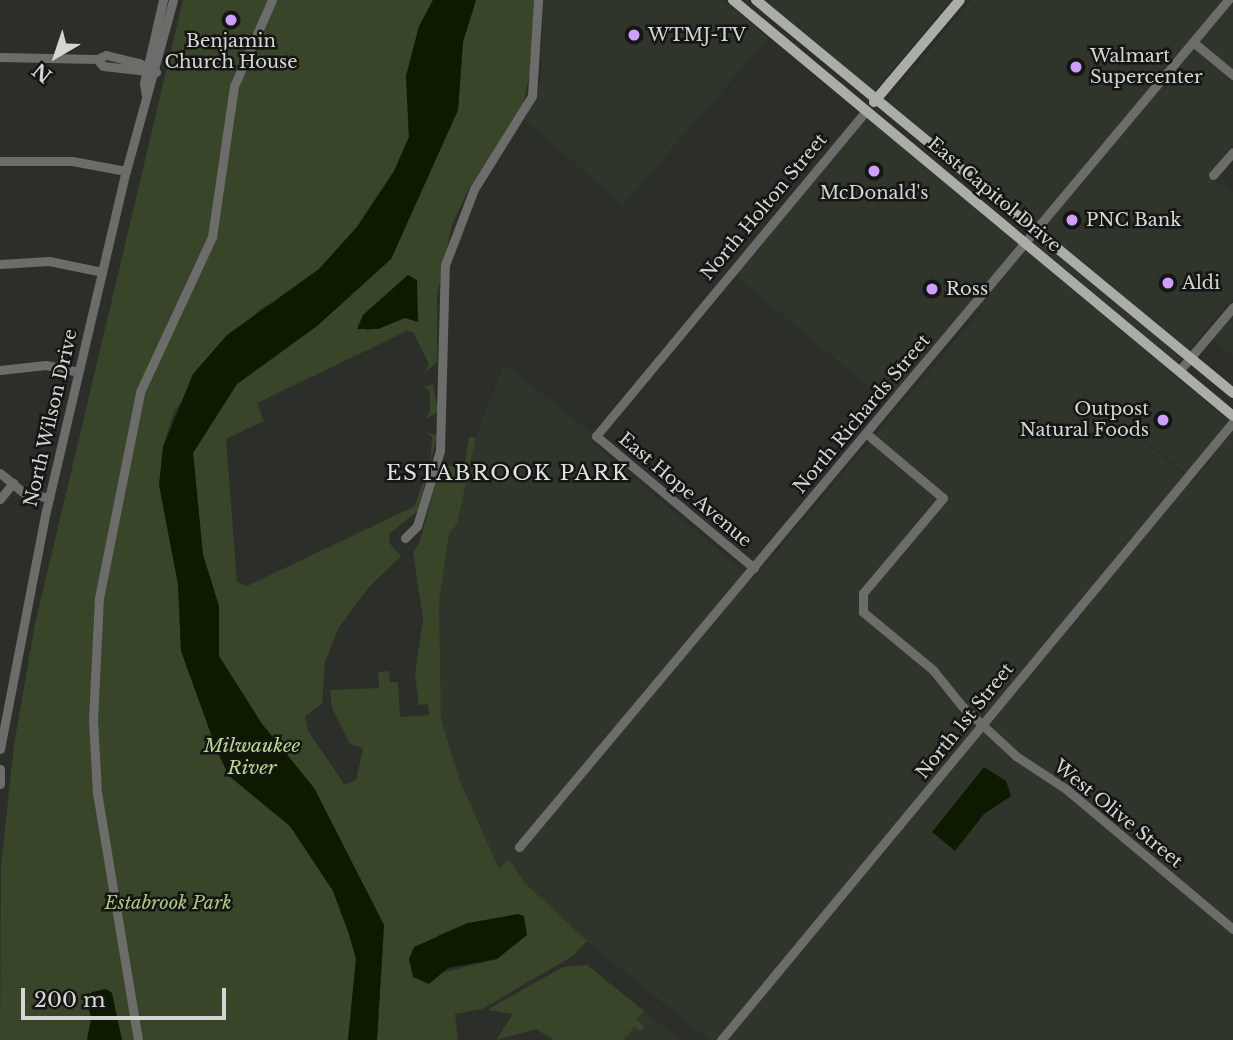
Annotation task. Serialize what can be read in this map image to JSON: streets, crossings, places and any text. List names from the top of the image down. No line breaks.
{"streets":{"main road":["East Capitol Drive","North Holton Street"],"street":["North Richards Street","North Wilson Drive","East Hope Avenue","North 1st Street","West Olive Street"]},"crossings":[["East Capitol Drive","North Holton Street"],["East Capitol Drive","North Richards Street"],["North Holton Street","East Hope Avenue"],["North Richards Street","East Hope Avenue"],["North Richards Street","West Olive Street"],["North 1st Street","West Olive Street"]],"districts":["ESTABROOK PARK"],"water":["Milwaukee River"],"parks":["Estabrook Park"],"places":["Benjamin Church House","WTMJ-TV","Walmart Supercenter","McDonald's","PNC Bank","Aldi","Ross","Outpost Natural Foods"],"scale_bar":"200 m","north":"bottom left"}
